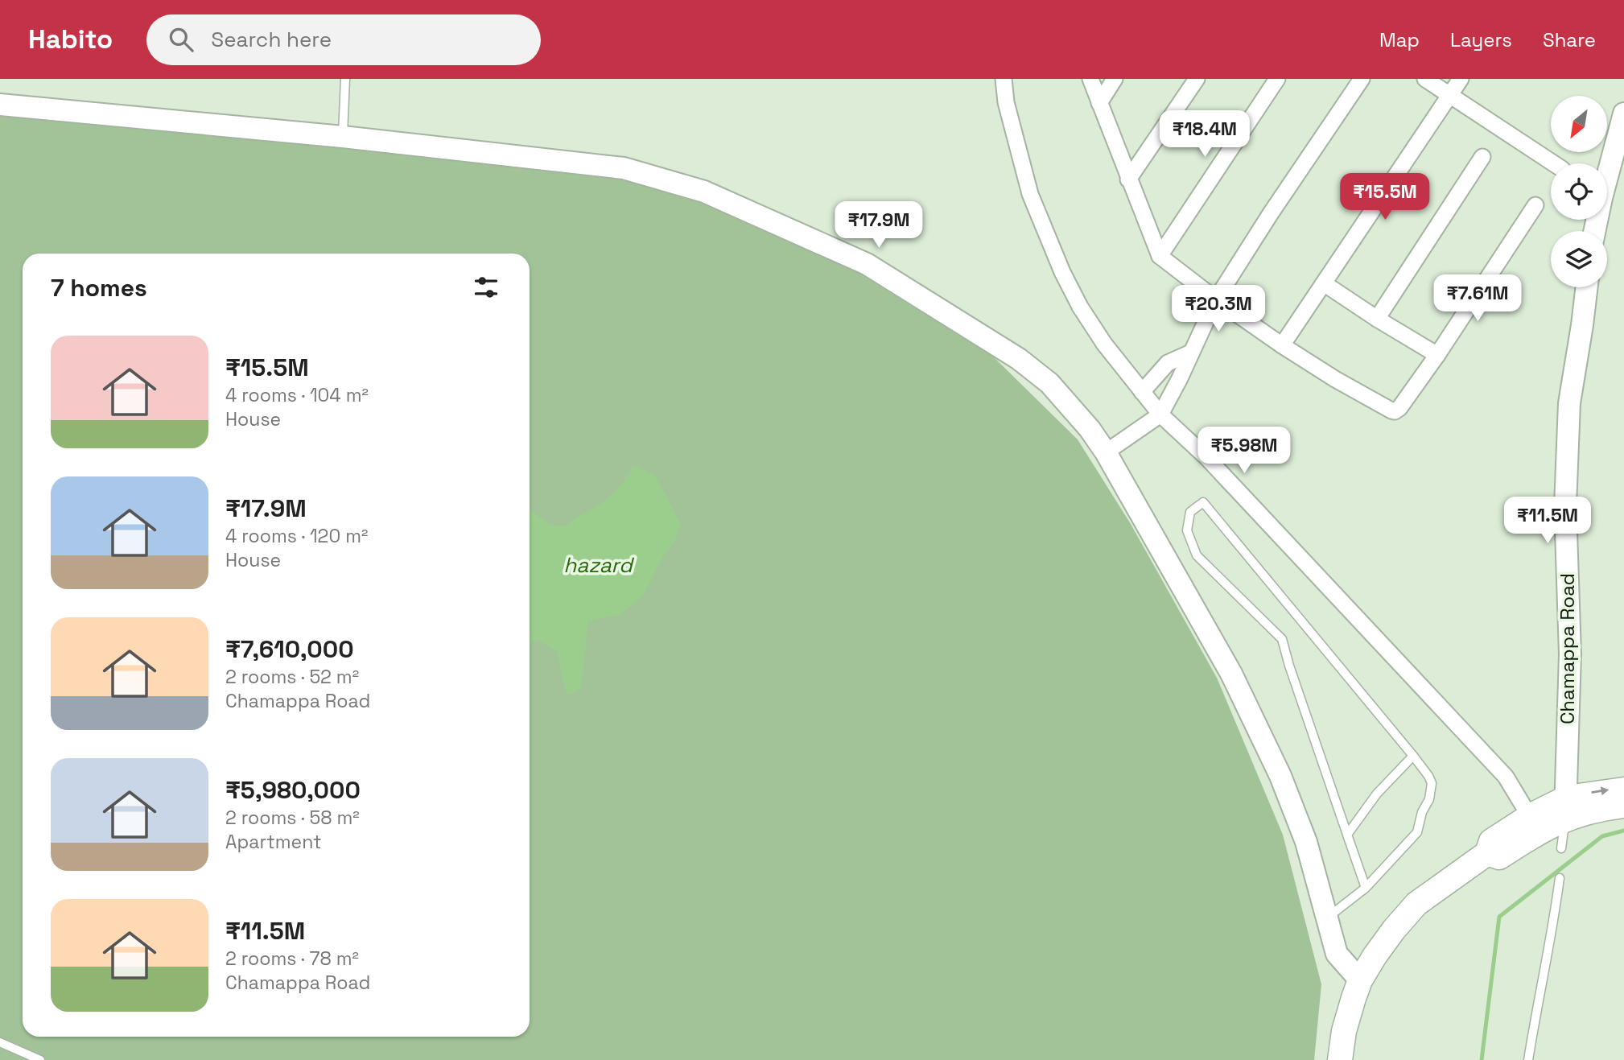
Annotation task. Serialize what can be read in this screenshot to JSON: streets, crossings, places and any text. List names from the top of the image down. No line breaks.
{"streets":{"street":["Chamappa Road"]},"water":["hazard"],"north":"bottom left","page":{"header":"Habito","search":"Search here","nav":["Map","Layers","Share"],"price":["₹18.4M","₹15.5M","₹17.9M","₹7.61M","₹20.3M","₹5.98M","₹11.5M"],"heading":"7 homes","list":[{"name":"₹15.5M","note":"4 rooms · 104 m² · House"},{"name":"₹17.9M","note":"4 rooms · 120 m² · House"},{"name":"₹7,610,000","note":"2 rooms · 52 m² · Chamappa Road"},{"name":"₹5,980,000","note":"2 rooms · 58 m² · Apartment"},{"name":"₹11.5M","note":"2 rooms · 78 m² · Chamappa Road"}]}}
